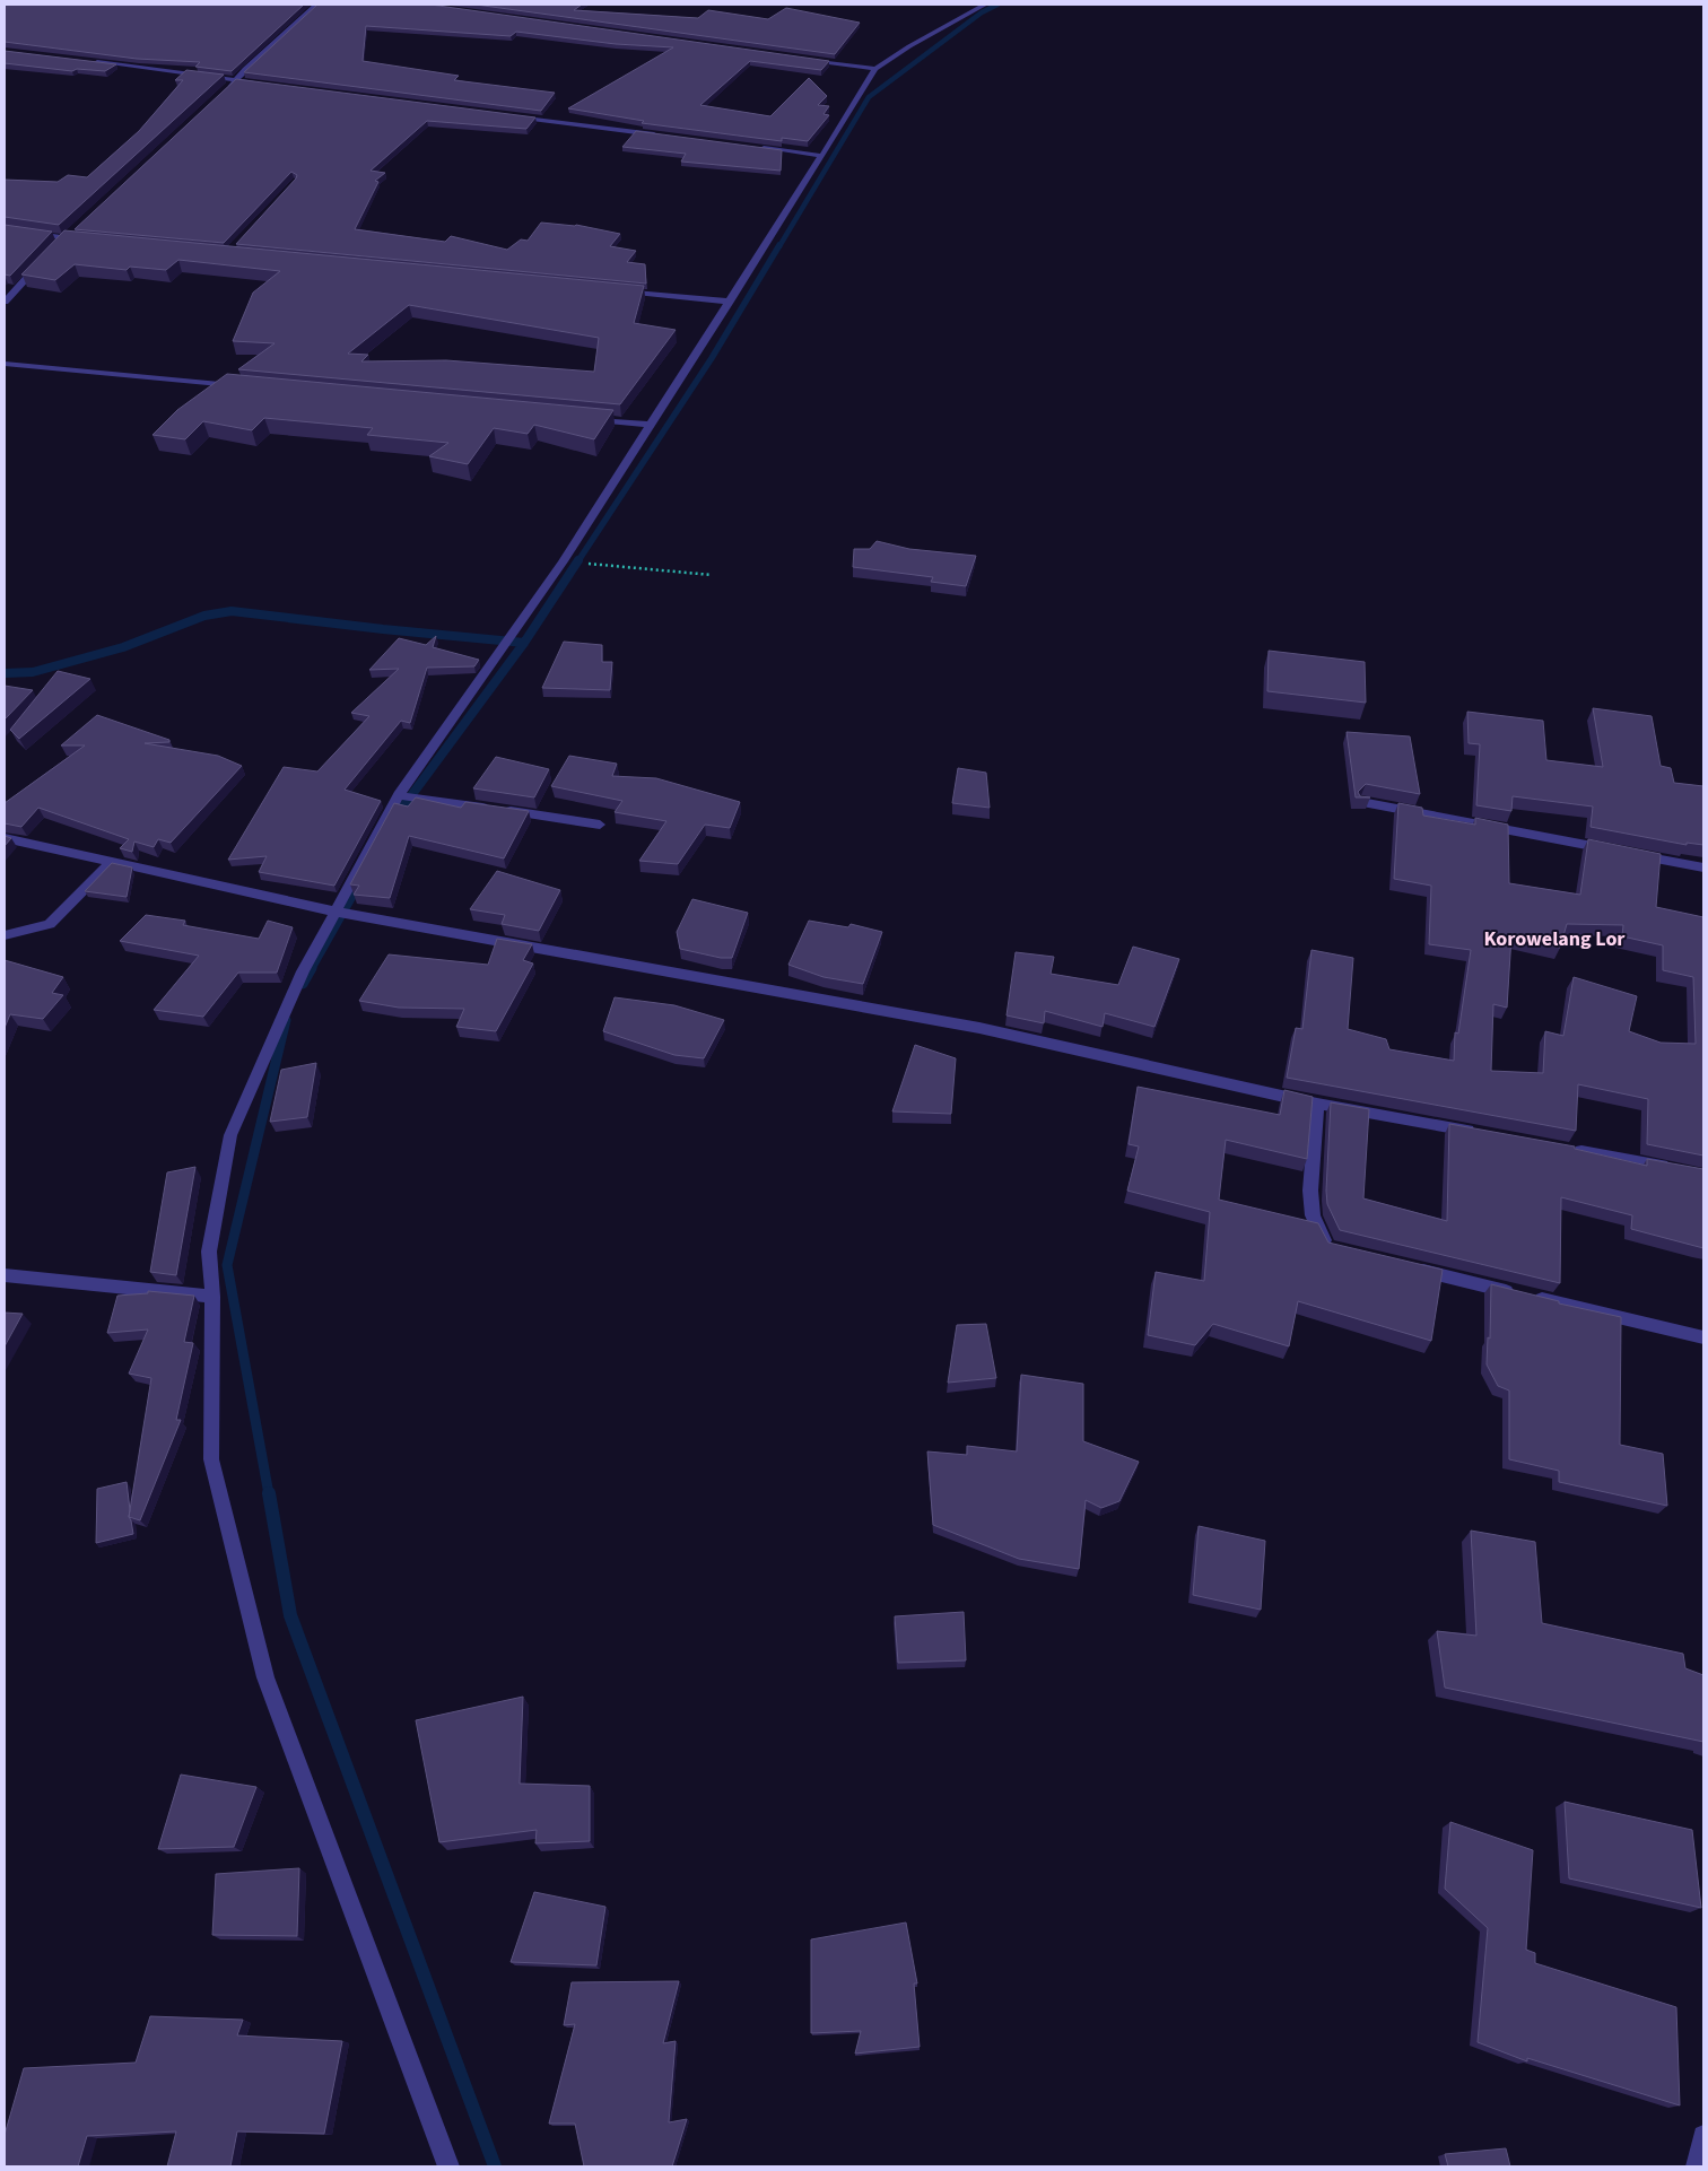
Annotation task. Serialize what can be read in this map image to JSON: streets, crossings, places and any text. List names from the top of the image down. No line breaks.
{"districts":["Korowelang Lor"]}
